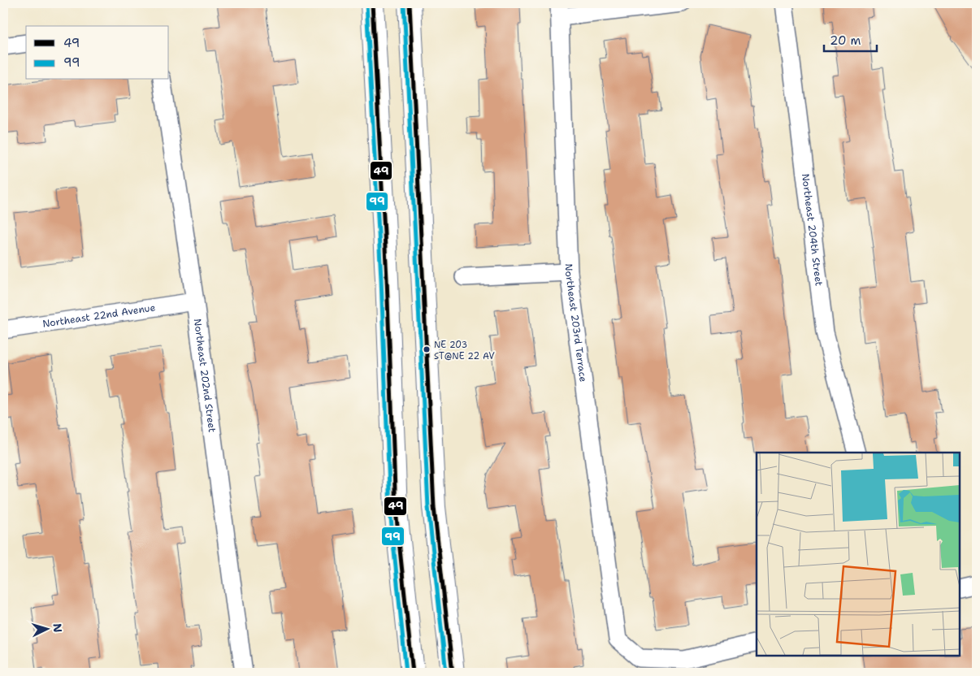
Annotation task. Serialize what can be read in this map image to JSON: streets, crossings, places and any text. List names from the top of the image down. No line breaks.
{"streets":{"street":["Northeast 204th Street","Northeast 22nd Avenue","Northeast 203rd Terrace","Northeast 202nd Street"]},"crossings":[["Northeast 22nd Avenue","Northeast 202nd Street"]],"places":["NE 203 ST@NE 22 AV"],"lines":["transit line 49","transit line 99"],"legend":["49","99"],"scale_bar":"20 m","north":"right"}
